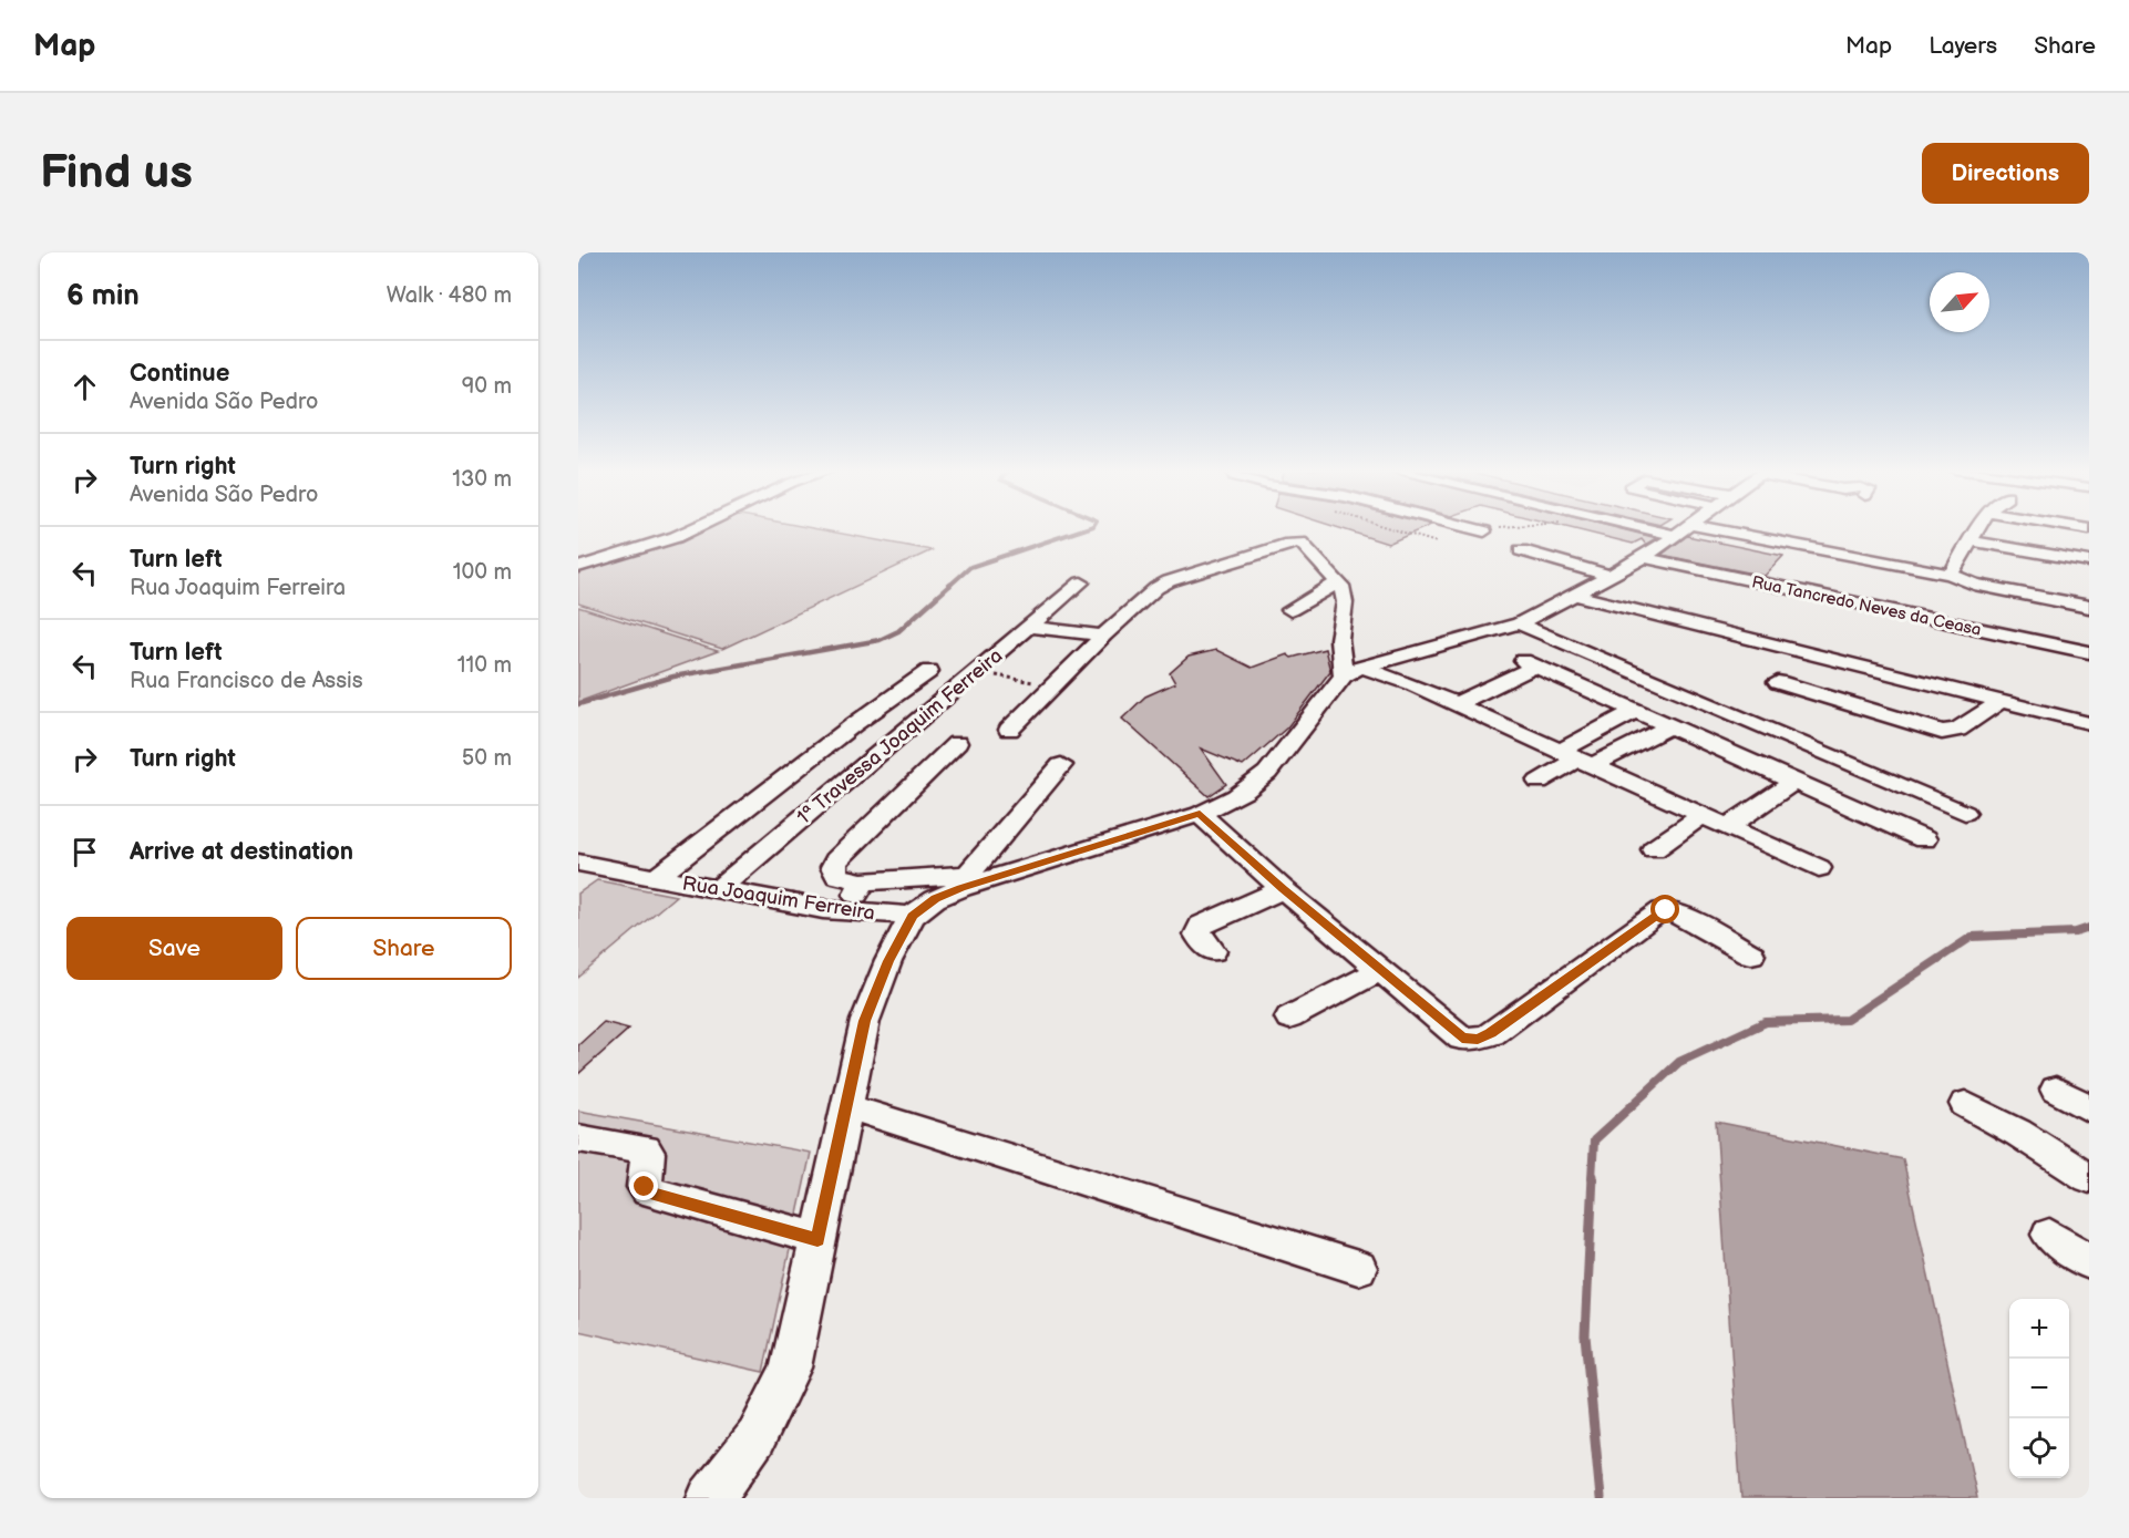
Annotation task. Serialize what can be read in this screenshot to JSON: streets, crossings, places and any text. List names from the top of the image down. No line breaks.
{"streets":{"street":["Rua Tancredo Neves da Ceasa","1ª Travessa Joaquim Ferreira","Rua Joaquim Ferreira"]},"crossings":[["1ª Travessa Joaquim Ferreira","Rua Joaquim Ferreira"]],"north":"top right","page":{"header":"Map","nav":["Map","Layers","Share"],"buttons":["Directions",["Save","Share"]],"title":"Find us","heading":["6 min","Walk · 480 m"],"list":[["Continue","Avenida São Pedro","90 m"],["Turn right","Avenida São Pedro","130 m"],["Turn left","Rua Joaquim Ferreira","100 m"],["Turn left","Rua Francisco de Assis","110 m"],["Turn right","50 m"],"Arrive at destination"],"map_buttons":["+","−"]}}
